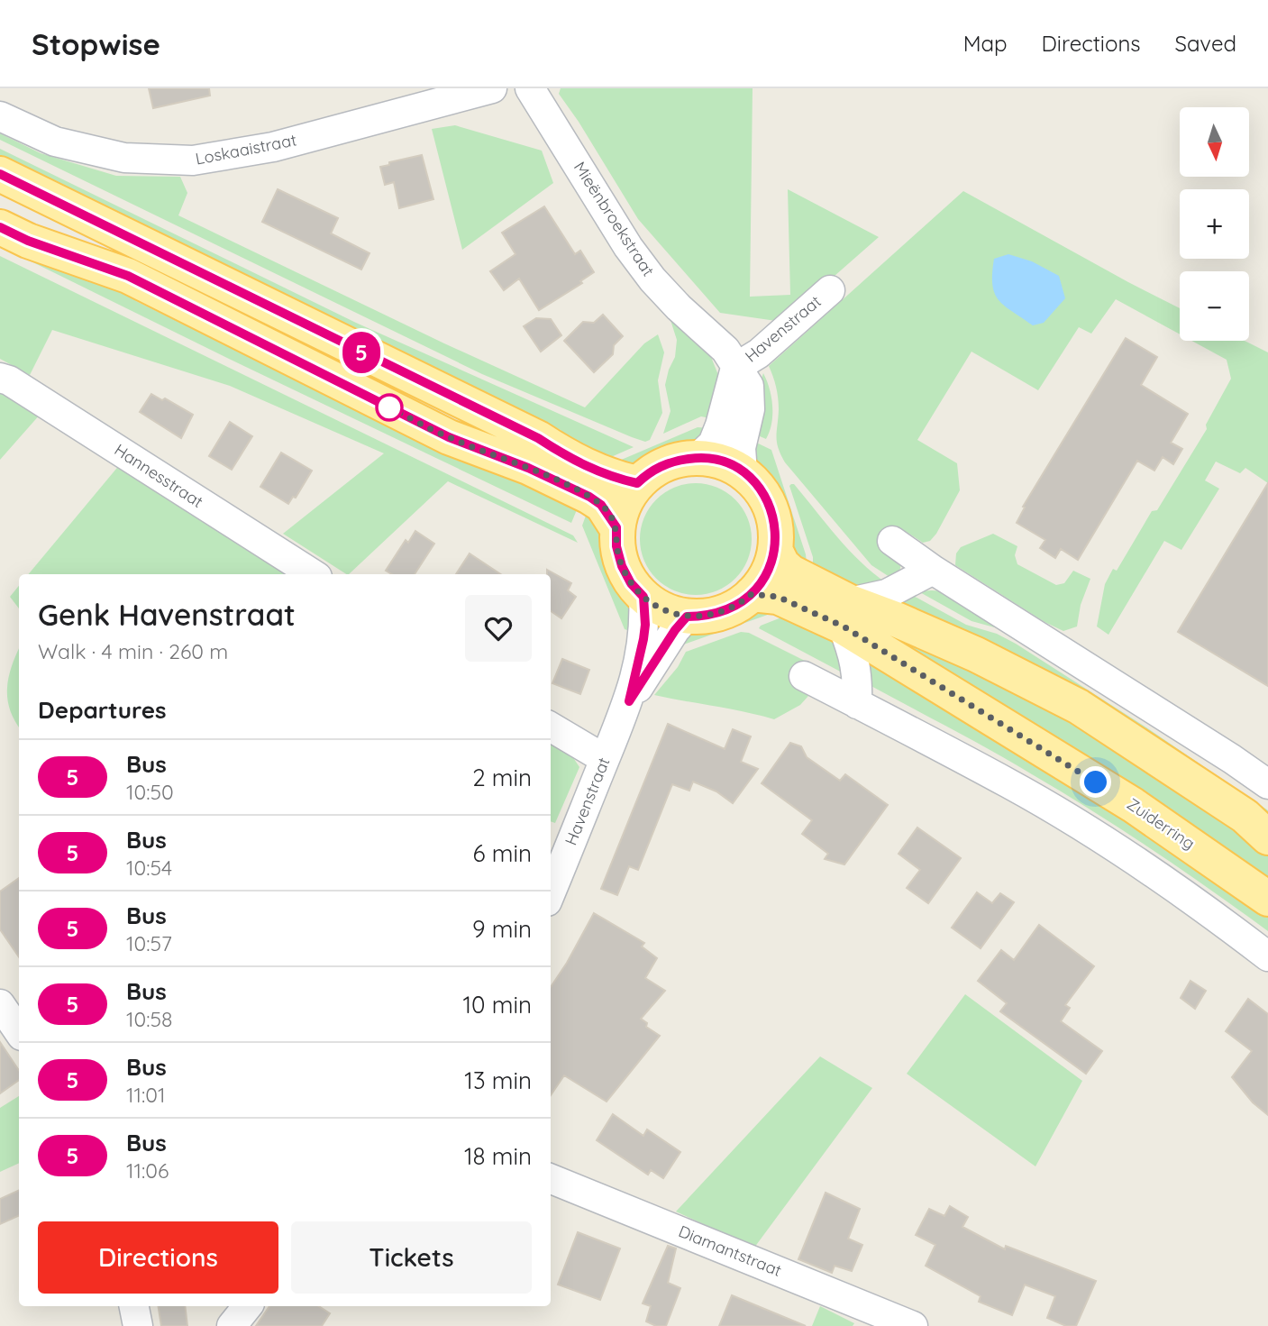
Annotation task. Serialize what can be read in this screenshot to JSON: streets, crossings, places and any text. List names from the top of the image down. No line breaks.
{"streets":{"main road":["Zuiderring"],"street":["Loskaaistraat","Mieënbroekstraat","Havenstraat","Hannesstraat","Diamantstraat"]},"crossings":[["Mieënbroekstraat","Havenstraat"],["Mieënbroekstraat","Zuiderring"],["Havenstraat","Zuiderring"]],"lines":["bus line 5"],"north":"bottom","page":{"header":"Stopwise","nav":["Map","Directions","Saved"],"on_map":"5","map_buttons":["+","−"],"heading":[["Genk Havenstraat","Walk · 4 min · 260 m"],"Departures"],"list":[{"mark":"5","name":"Bus","note":"10:50","value":"2 min"},{"mark":"5","name":"Bus","note":"10:54","value":"6 min"},{"mark":"5","name":"Bus","note":"10:57","value":"9 min"},{"mark":"5","name":"Bus","note":"10:58","value":"10 min"},{"mark":"5","name":"Bus","note":"11:01","value":"13 min"},{"mark":"5","name":"Bus","note":"11:06","value":"18 min"}],"buttons":["Directions","Tickets"]}}
